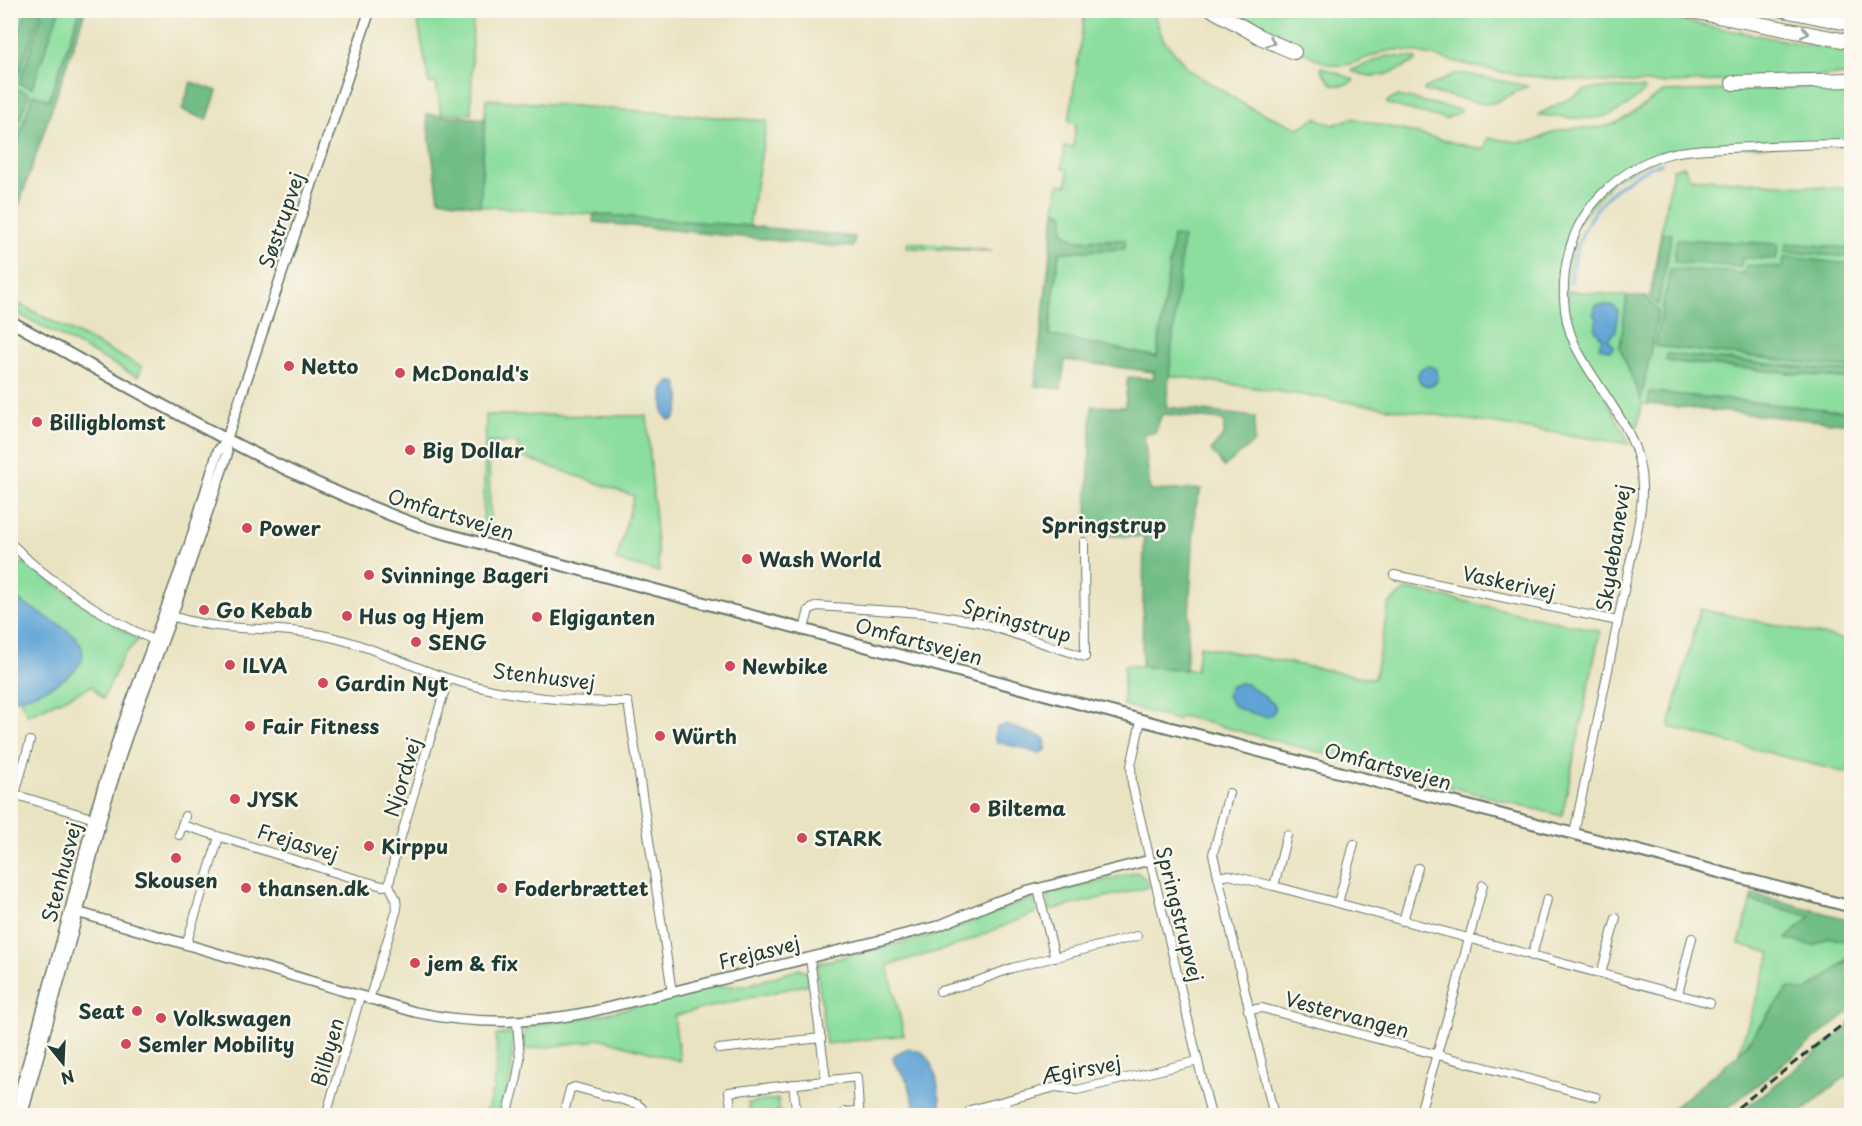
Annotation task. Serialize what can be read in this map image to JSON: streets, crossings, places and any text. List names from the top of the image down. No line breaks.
{"streets":{"main road":["Omfartsvejen"],"street":["Søstrupvej","Skydebanevej","Vaskerivej","Springstrup","Stenhusvej","Njordvej","Frejasvej","Springstrupvej","Vestervangen","Bilbyen","Ægirsvej"]},"crossings":[["Søstrupvej","Omfartsvejen"],["Søstrupvej","Stenhusvej"],["Omfartsvejen","Skydebanevej"],["Omfartsvejen","Springstrup"],["Omfartsvejen","Stenhusvej"],["Omfartsvejen","Springstrupvej"],["Skydebanevej","Vaskerivej"],["Stenhusvej","Njordvej"],["Stenhusvej","Frejasvej"],["Njordvej","Frejasvej"],["Frejasvej","Springstrupvej"],["Frejasvej","Bilbyen"],["Springstrupvej","Ægirsvej"]],"districts":["Springstrup"],"places":["Netto","McDonald's","Billigblomst","Big Dollar","Power","Wash World","Svinninge Bageri","Go Kebab","Hus og Hjem","Elgiganten","SENG","ILVA","Newbike","Gardin Nyt","Fair Fitness","Würth","JYSK","Biltema","STARK","Kirppu","Skousen","thansen.dk","Foderbrættet","jem & fix","Seat","Volkswagen","Semler Mobility"],"north":"bottom"}
